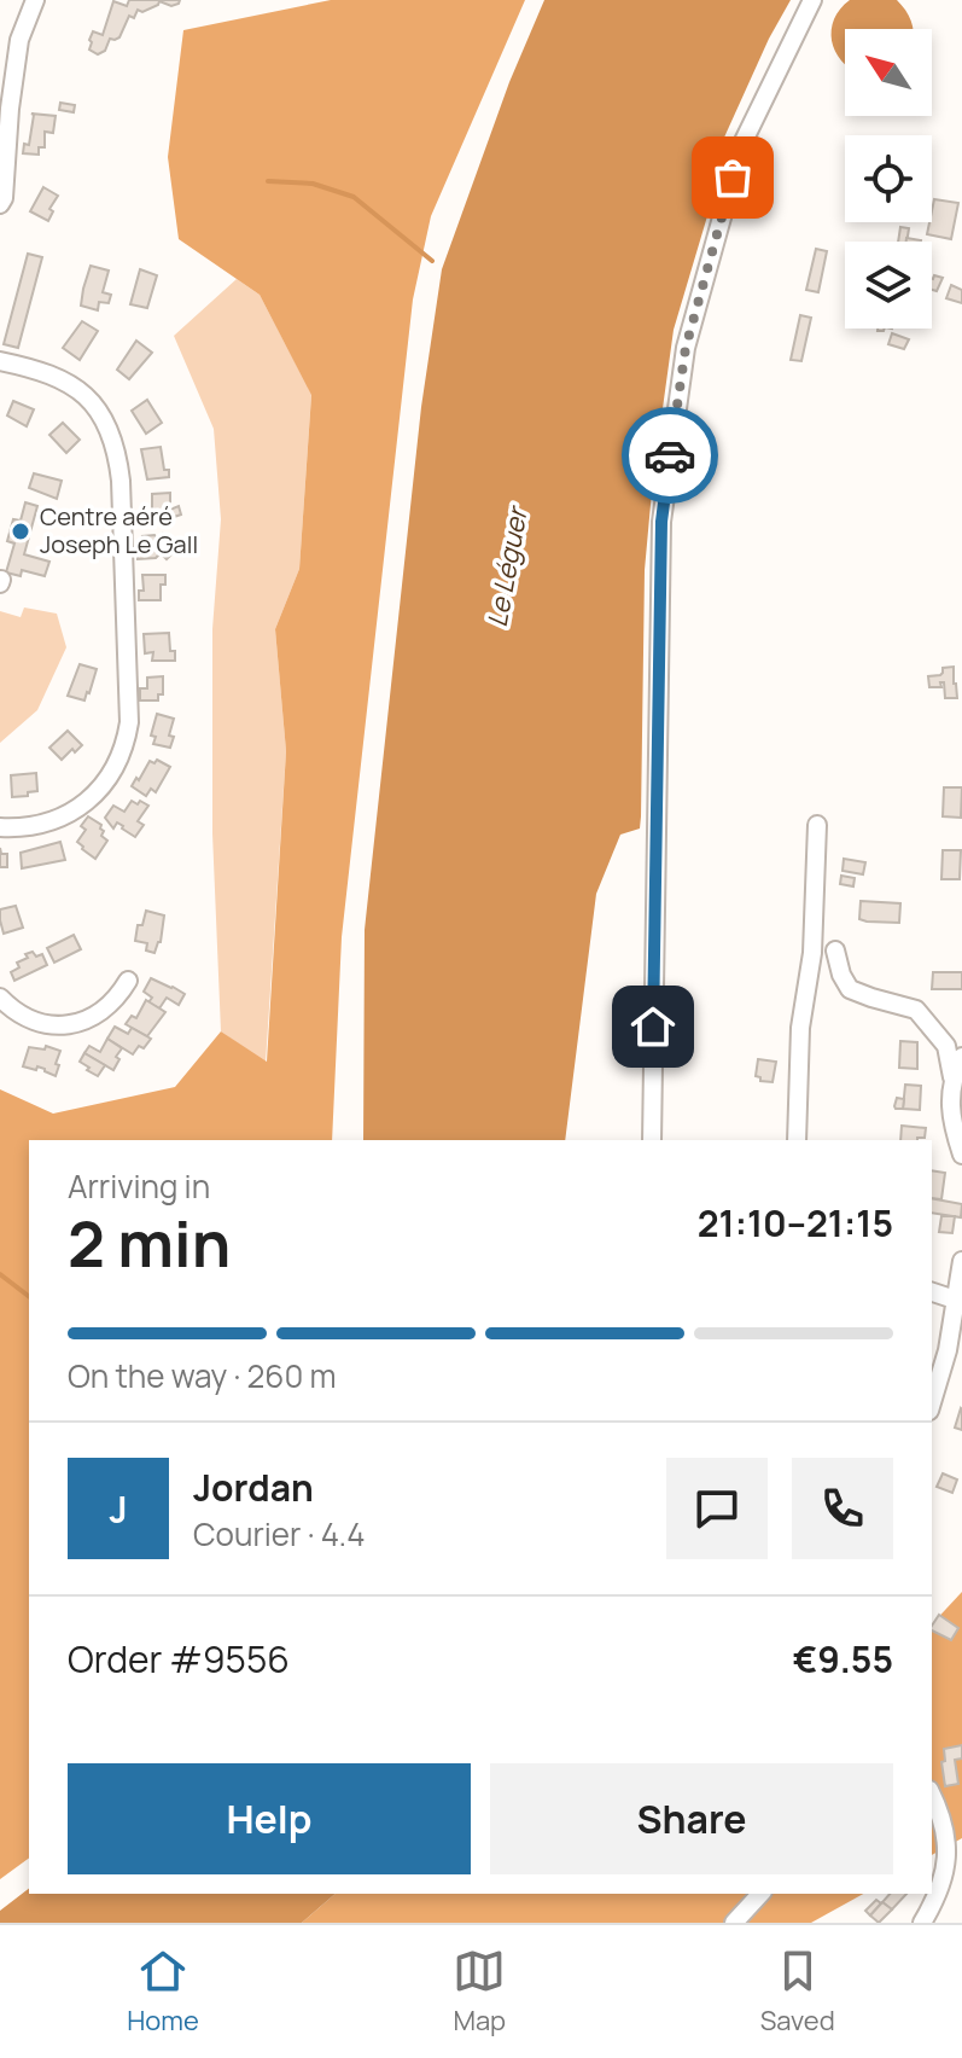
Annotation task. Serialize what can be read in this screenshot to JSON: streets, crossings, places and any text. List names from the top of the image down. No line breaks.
{"water":["Le Léguer"],"places":["Centre aéré Joseph Le Gall"],"north":"top left","page":{"heading":["2 min","Arriving in","21:10–21:15"],"panel":["Jordan","Courier · 4.4","Order #9556","€9.55"],"bar":"On the way · 260 m","round":"J","buttons":["Help","Share"],"tabs":["Home","Map","Saved"]}}
